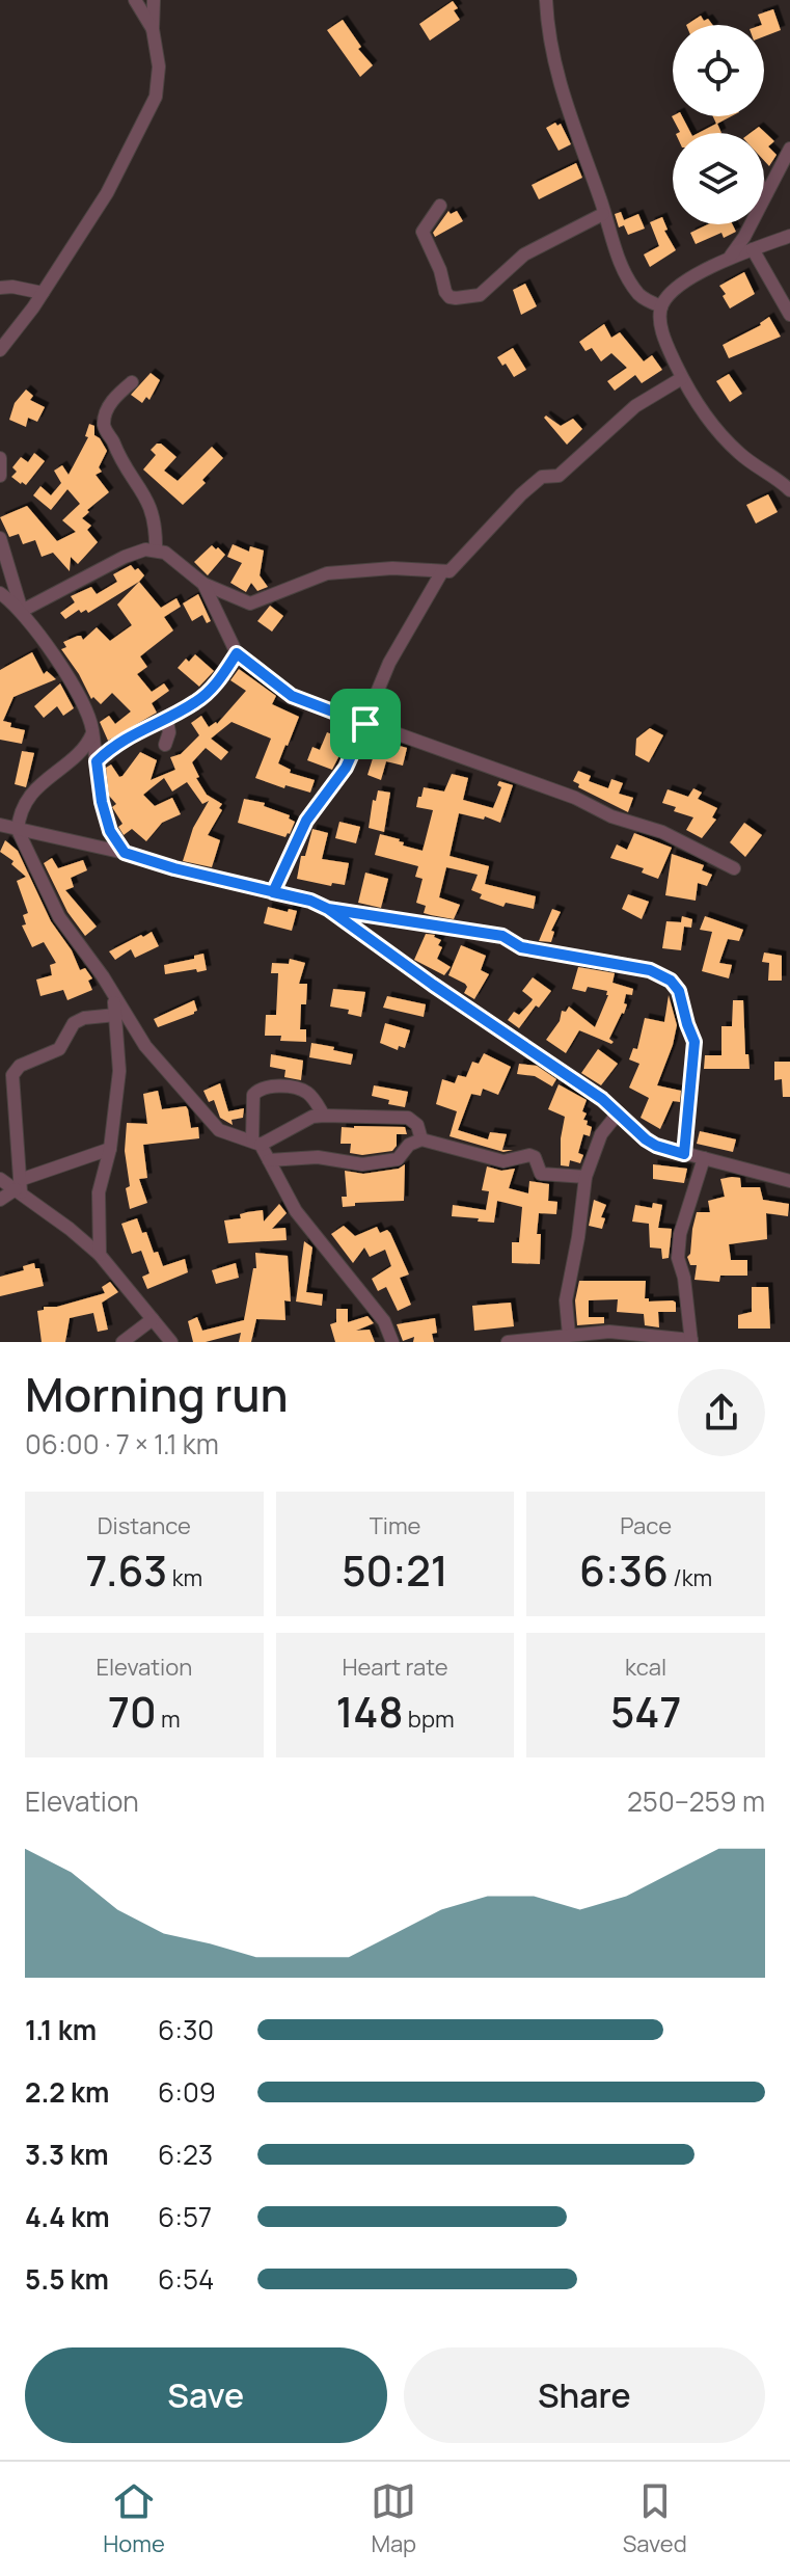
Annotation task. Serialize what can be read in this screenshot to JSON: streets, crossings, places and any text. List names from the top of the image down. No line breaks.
{"page":{"heading":["Morning run","06:00 · 7 × 1.1 km"],"stats":[["Distance","7.63 km"],["Time","50:21"],["Pace","6:36 /km"],["Elevation","70 m"],["Heart rate","148 bpm"],["kcal","547"]],"chart":["Elevation","250–259 m"],"list":[{"name":"1.1 km","note":"6:30"},{"name":"2.2 km","note":"6:09"},{"name":"3.3 km","note":"6:23"},{"name":"4.4 km","note":"6:57"},{"name":"5.5 km","note":"6:54"}],"buttons":["Save","Share"],"tabs":["Home","Map","Saved"]}}
